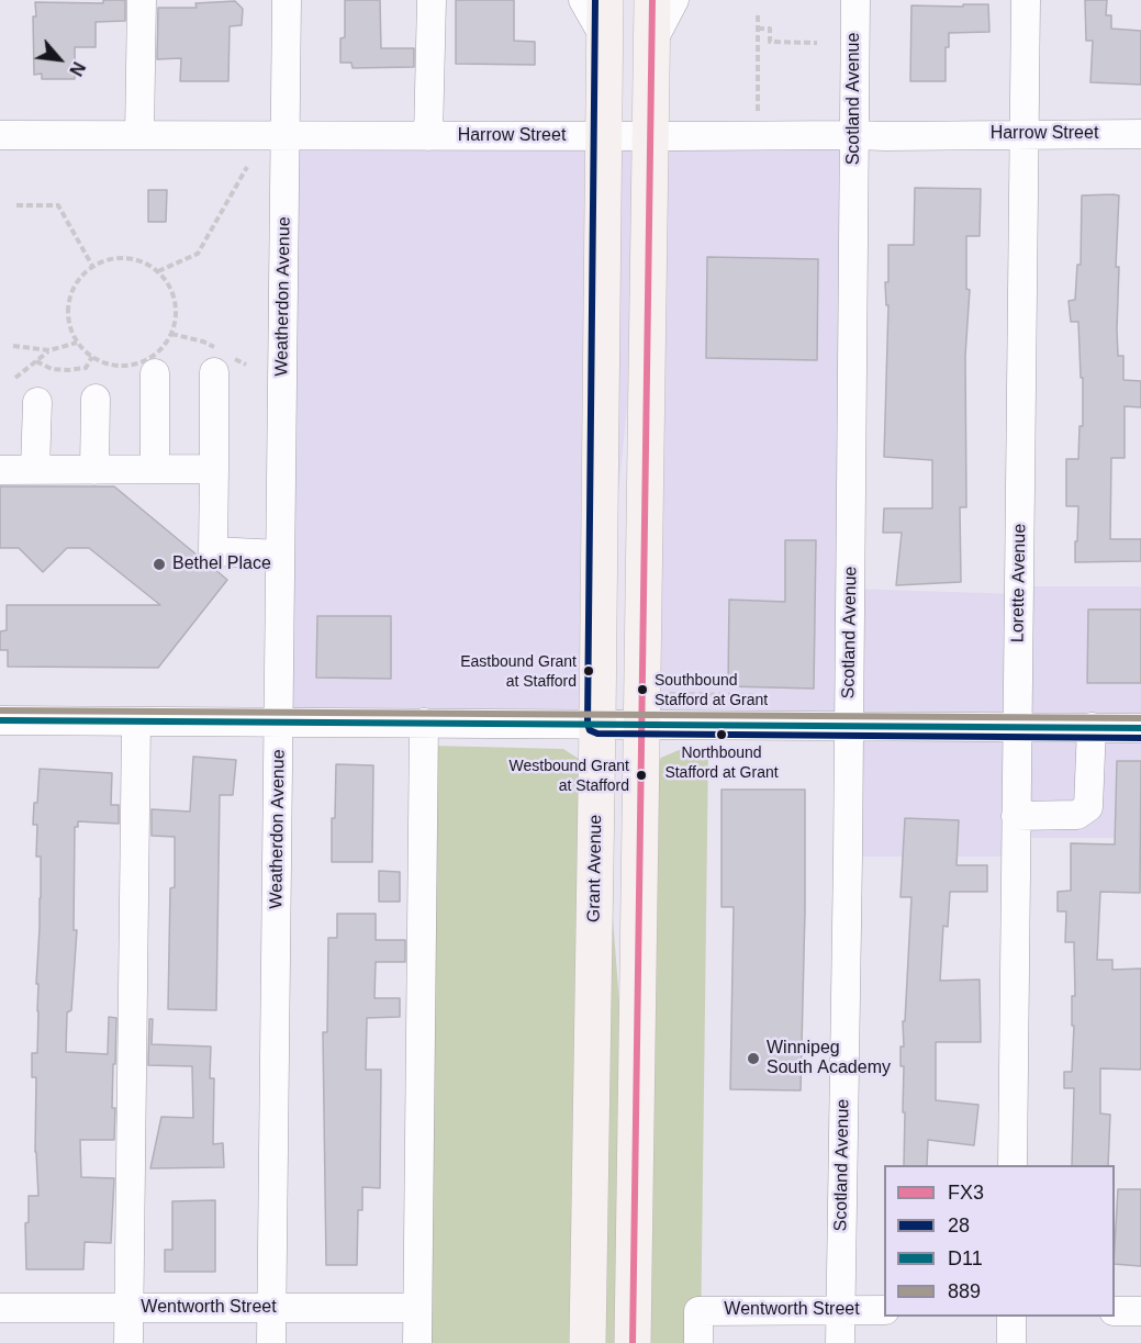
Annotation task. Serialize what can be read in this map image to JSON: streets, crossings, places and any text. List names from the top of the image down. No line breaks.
{"streets":{"main road":["Grant Avenue"],"street":["Scotland Avenue","Harrow Street","Weatherdon Avenue","Lorette Avenue","Wentworth Street"]},"crossings":[["Scotland Avenue","Harrow Street"],["Scotland Avenue","Wentworth Street"],["Harrow Street","Weatherdon Avenue"],["Harrow Street","Lorette Avenue"],["Harrow Street","Grant Avenue"],["Weatherdon Avenue","Wentworth Street"]],"places":["Bethel Place","Eastbound Grant at Stafford","Southbound Stafford at Grant","Northbound Stafford at Grant","Westbound Grant at Stafford","Winnipeg South Academy"],"lines":["transit line FX3","transit line 28","transit line 889","transit line D11"],"legend":["FX3","28","D11","889"],"north":"bottom right"}
